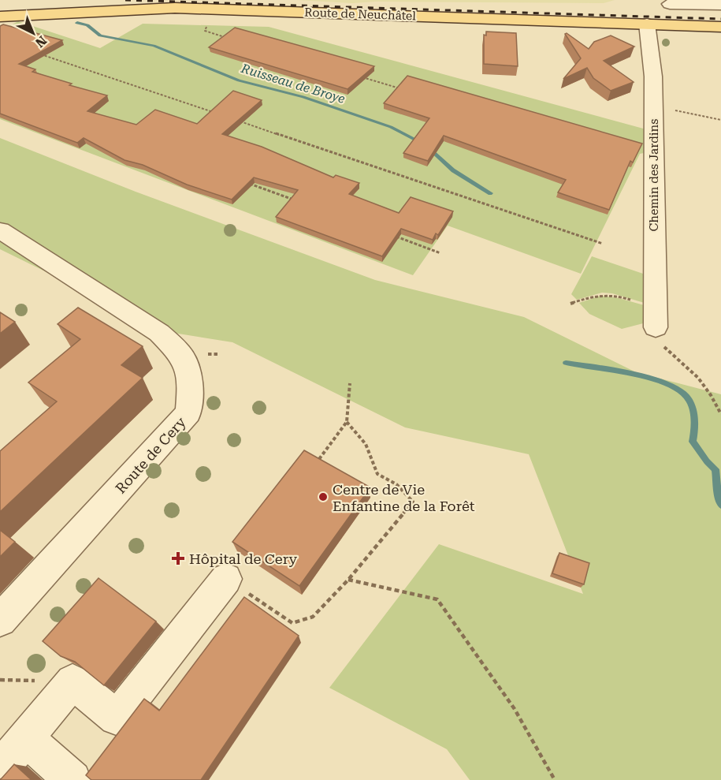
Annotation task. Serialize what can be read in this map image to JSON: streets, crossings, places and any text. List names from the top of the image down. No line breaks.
{"streets":{"main road":["Route de Neuchâtel"],"street":["Chemin des Jardins","Route de Cery"]},"crossings":[["Route de Neuchâtel","Chemin des Jardins"]],"water":["Ruisseau de Broye"],"places":{"other":["Centre de Vie Enfantine de la Forêt"],"health":["Hôpital de Cery"]},"north":"bottom right"}
